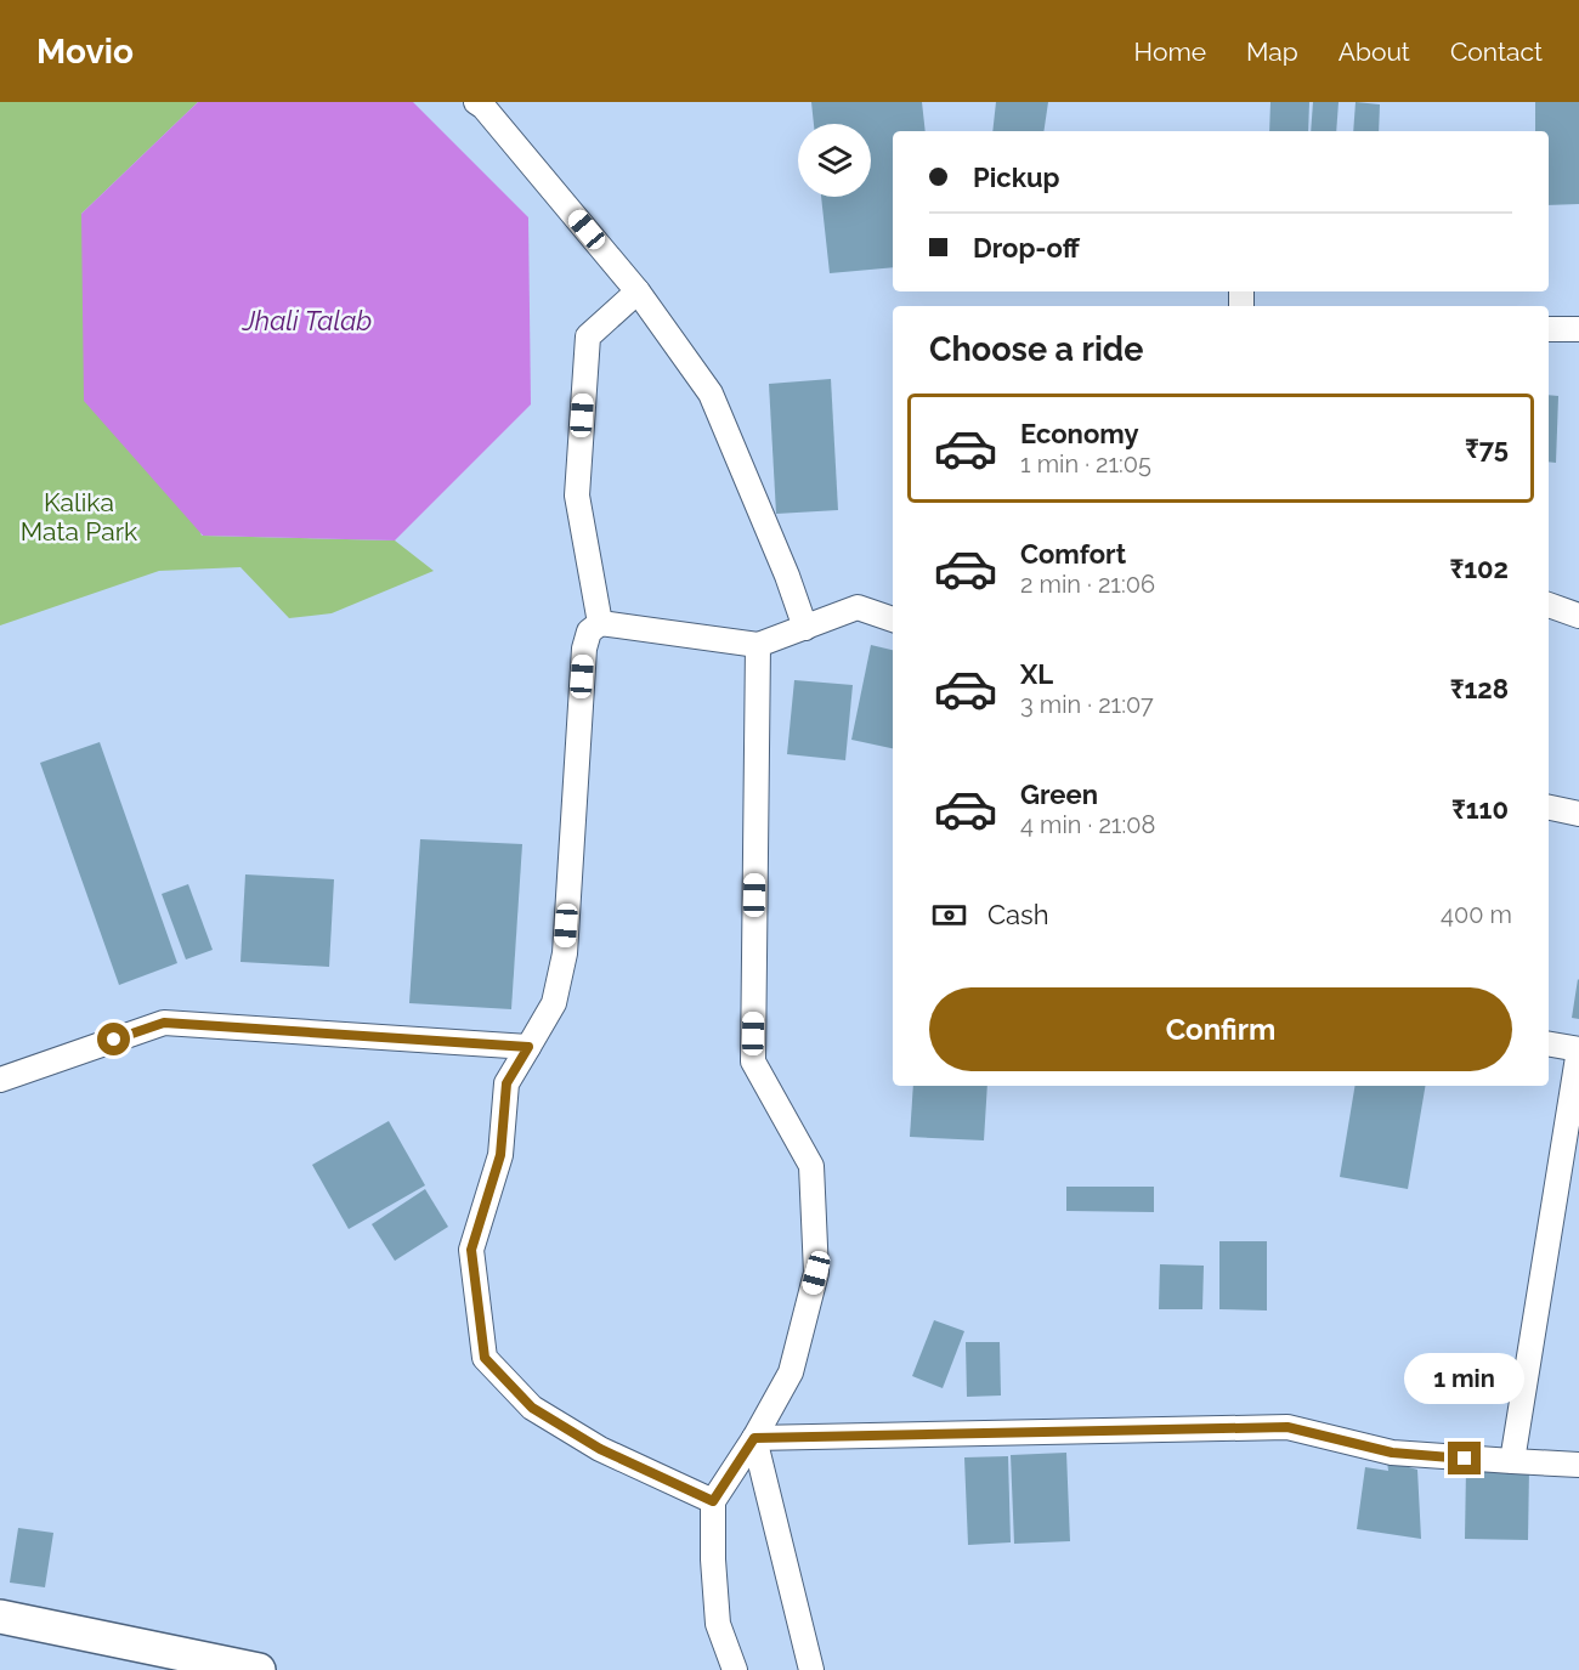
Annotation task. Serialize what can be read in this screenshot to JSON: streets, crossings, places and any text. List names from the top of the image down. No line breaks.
{"water":["Jhali Talab"],"parks":["Kalika Mata Park"],"page":{"header":"Movio","nav":["Home","Map","About","Contact"],"banner":["Pickup","Drop-off"],"heading":"Choose a ride","list":[{"name":"Economy","note":"1 min · 21:05","value":"₹75"},{"name":"Comfort","note":"2 min · 21:06","value":"₹102"},{"name":"XL","note":"3 min · 21:07","value":"₹128"},{"name":"Green","note":"4 min · 21:08","value":"₹110"}],"pay":["Cash","400 m"],"buttons":"Confirm","bubble":"1 min"}}
